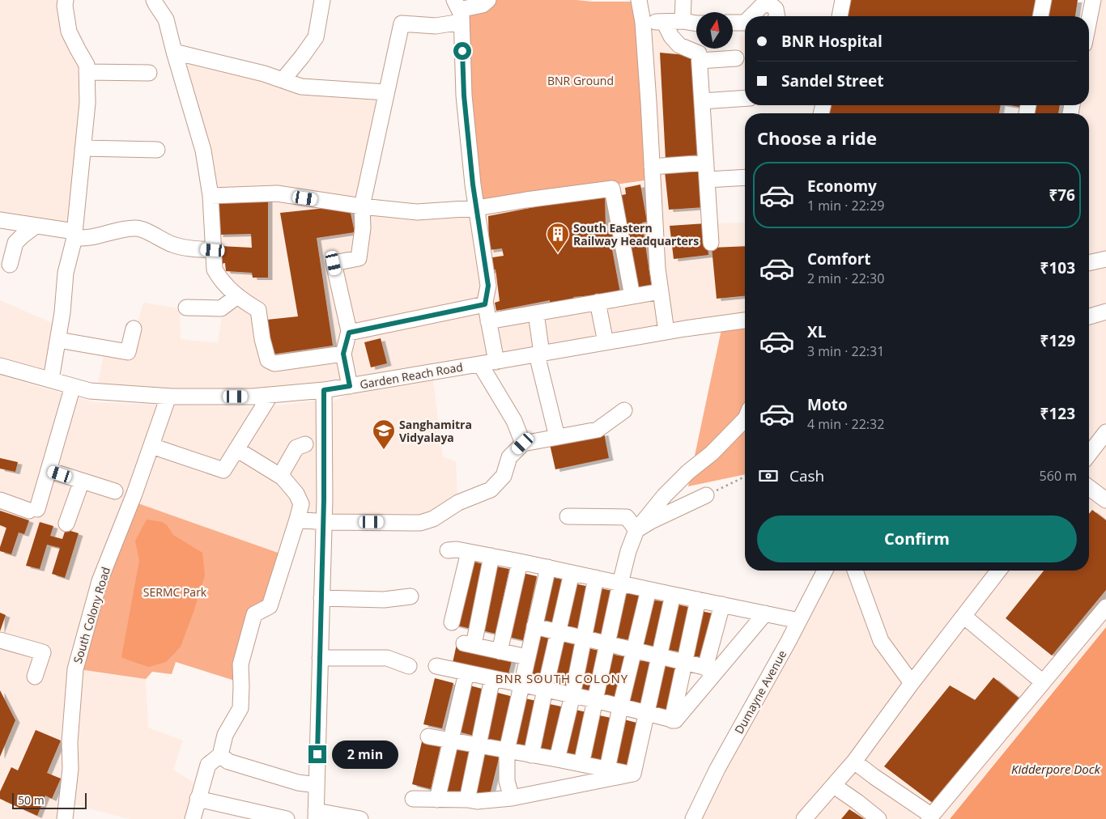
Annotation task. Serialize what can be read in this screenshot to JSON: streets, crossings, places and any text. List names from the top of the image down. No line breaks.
{"streets":{"street":["Garden Reach Road","South Colony Road","Dumayne Avenue"]},"crossings":[["Garden Reach Road","South Colony Road"]],"districts":["BNR SOUTH COLONY"],"water":["Kidderpore Dock"],"parks":["BNR Ground","SERMC Park"],"places":{"building":["South Eastern Railway Headquarters"],"school or university":["Sanghamitra Vidyalaya"]},"scale_bar":"50 m","north":"top","page":{"banner":["BNR Hospital","Sandel Street"],"heading":"Choose a ride","list":[{"name":"Economy","note":"1 min · 22:29","value":"₹76"},{"name":"Comfort","note":"2 min · 22:30","value":"₹103"},{"name":"XL","note":"3 min · 22:31","value":"₹129"},{"name":"Moto","note":"4 min · 22:32","value":"₹123"}],"pay":["Cash","560 m"],"buttons":"Confirm","bubble":"2 min","scale":"50 m"}}
